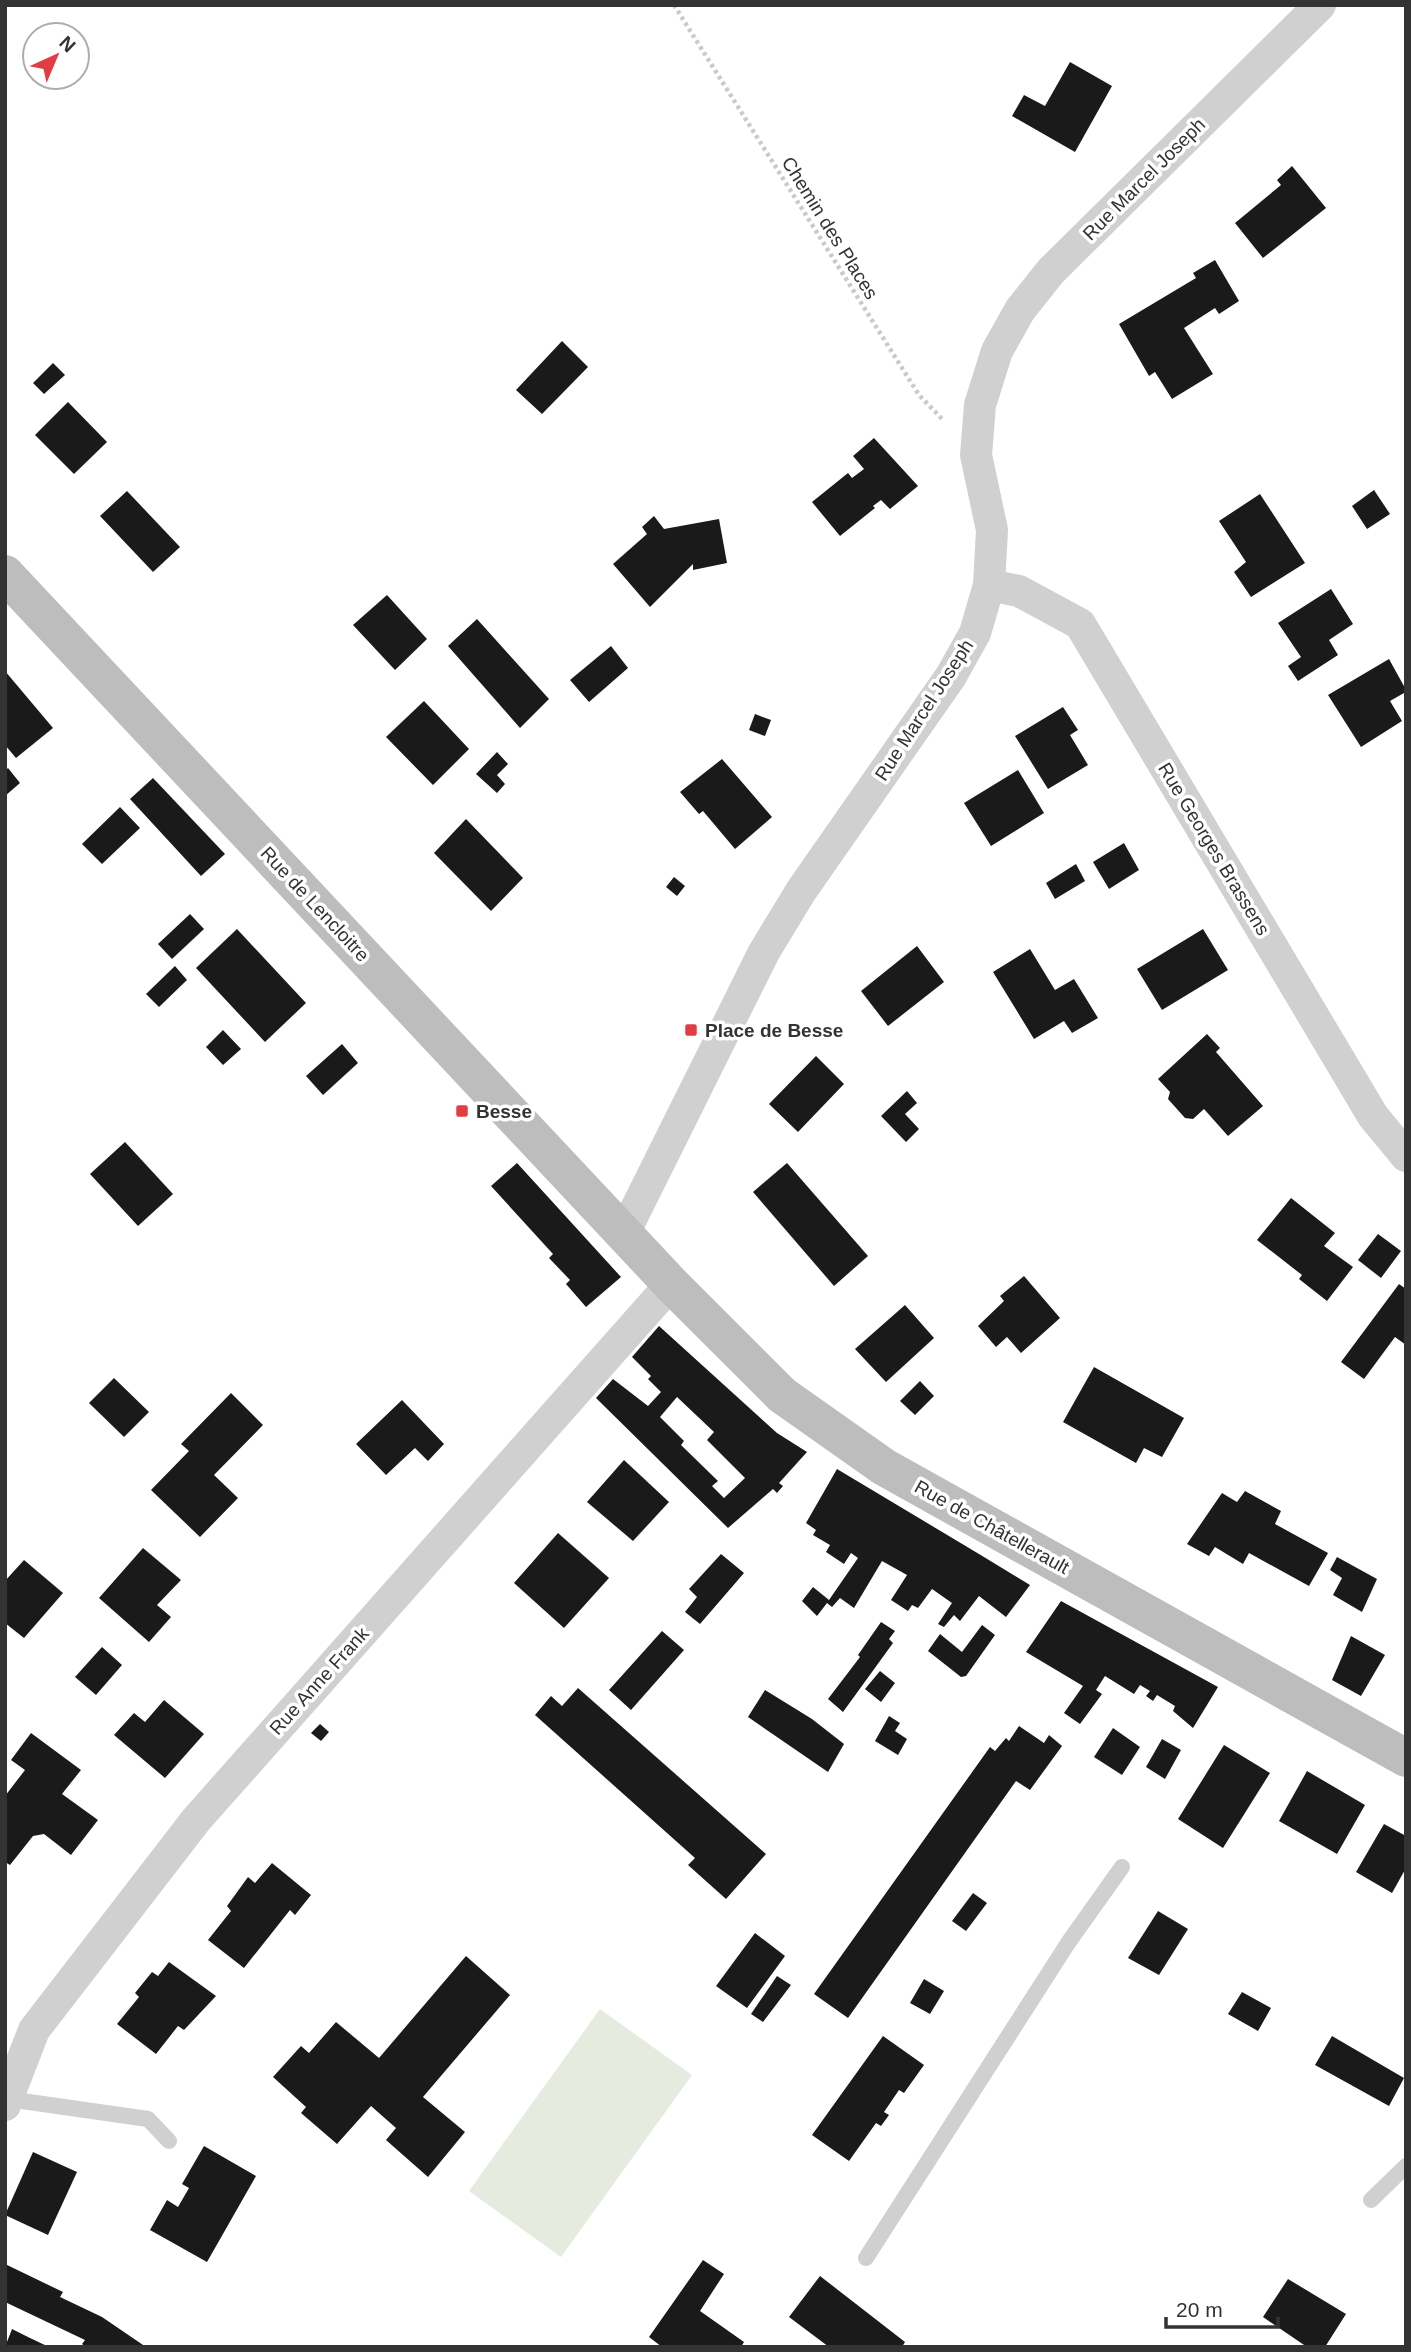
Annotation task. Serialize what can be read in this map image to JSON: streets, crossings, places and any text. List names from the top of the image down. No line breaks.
{"streets":{"main road":["Rue de Lencloitre","Rue de Châtellerault"],"street":["Rue Marcel Joseph","Rue Georges Brassens","Rue Anne Frank"],"path":["Chemin des Places"]},"crossings":[["Rue Marcel Joseph","Chemin des Places"],["Rue Marcel Joseph","Rue Georges Brassens"],["Rue Marcel Joseph","Rue de Lencloitre"],["Rue Marcel Joseph","Rue de Châtellerault"],["Rue de Lencloitre","Rue de Châtellerault"],["Rue de Châtellerault","Rue Anne Frank"]],"places":{"transit":["Place de Besse","Besse"]},"scale_bar":"20 m","north":"top right"}
